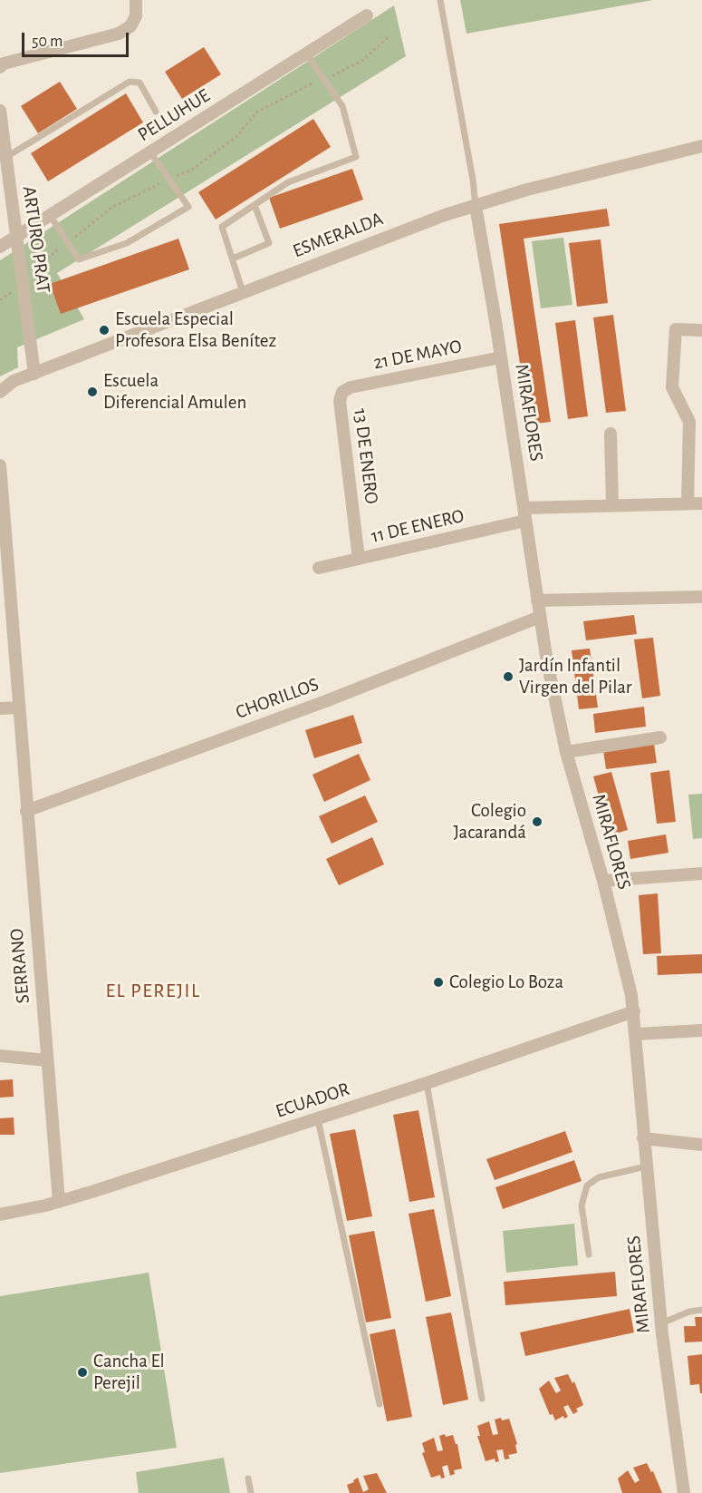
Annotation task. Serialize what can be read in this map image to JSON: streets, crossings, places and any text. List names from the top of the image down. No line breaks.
{"streets":{"street":["PELLUHUE","ESMERALDA","ARTURO PRAT","21 DE MAYO","MIRAFLORES","13 DE ENERO","11 DE ENERO","CHORILLOS","SERRANO","ECUADOR"]},"crossings":[["PELLUHUE","ARTURO PRAT"],["ESMERALDA","ARTURO PRAT"],["ESMERALDA","MIRAFLORES"],["21 DE MAYO","MIRAFLORES"],["21 DE MAYO","13 DE ENERO"],["MIRAFLORES","11 DE ENERO"],["MIRAFLORES","CHORILLOS"],["MIRAFLORES","ECUADOR"],["13 DE ENERO","11 DE ENERO"],["CHORILLOS","SERRANO"],["SERRANO","ECUADOR"]],"districts":["EL PEREJIL"],"places":["Escuela Especial Profesora Elsa Benítez","Escuela Diferencial Amulen","Jardín Infantil Virgen del Pilar","Colegio Jacarandá","Colegio Lo Boza","Cancha El Perejil"],"scale_bar":"50 m"}
